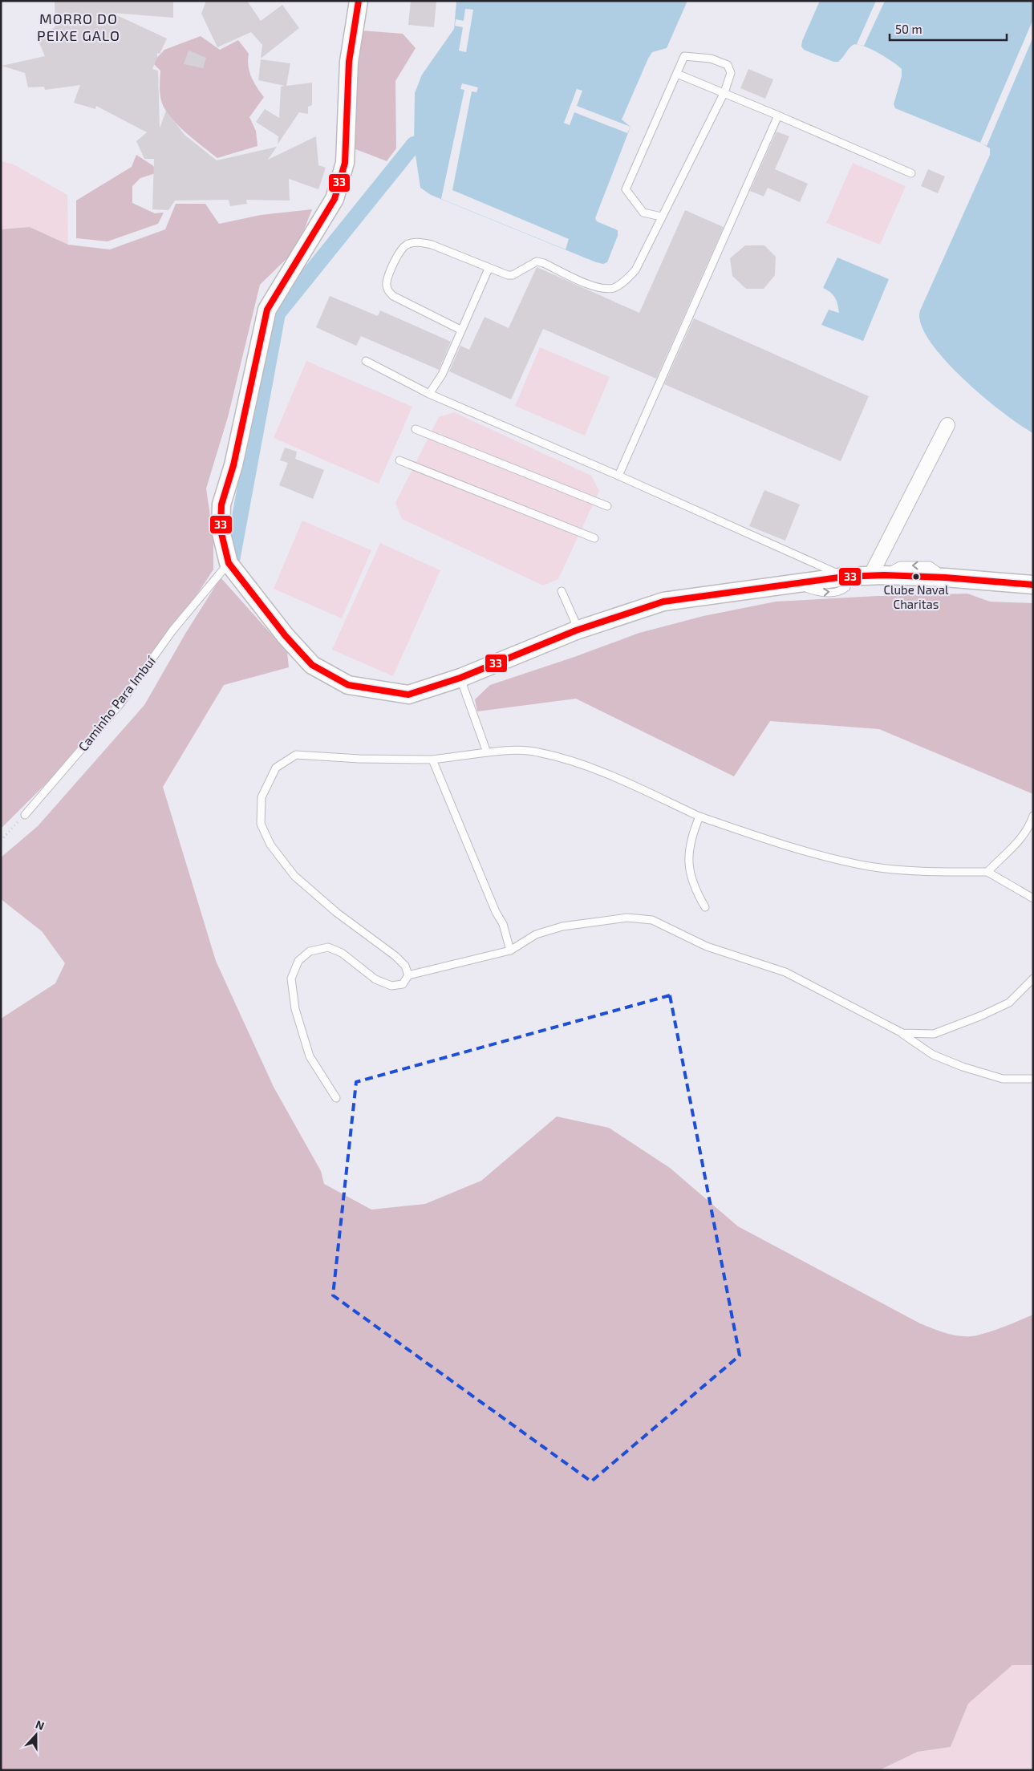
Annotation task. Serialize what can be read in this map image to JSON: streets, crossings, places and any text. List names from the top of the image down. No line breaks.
{"streets":{"lane":["Caminho Para Imbuí"]},"districts":["MORRO DO PEIXE GALO"],"places":["Clube Naval Charitas"],"lines":["transit line 33"],"scale_bar":"50 m","north":"top"}
